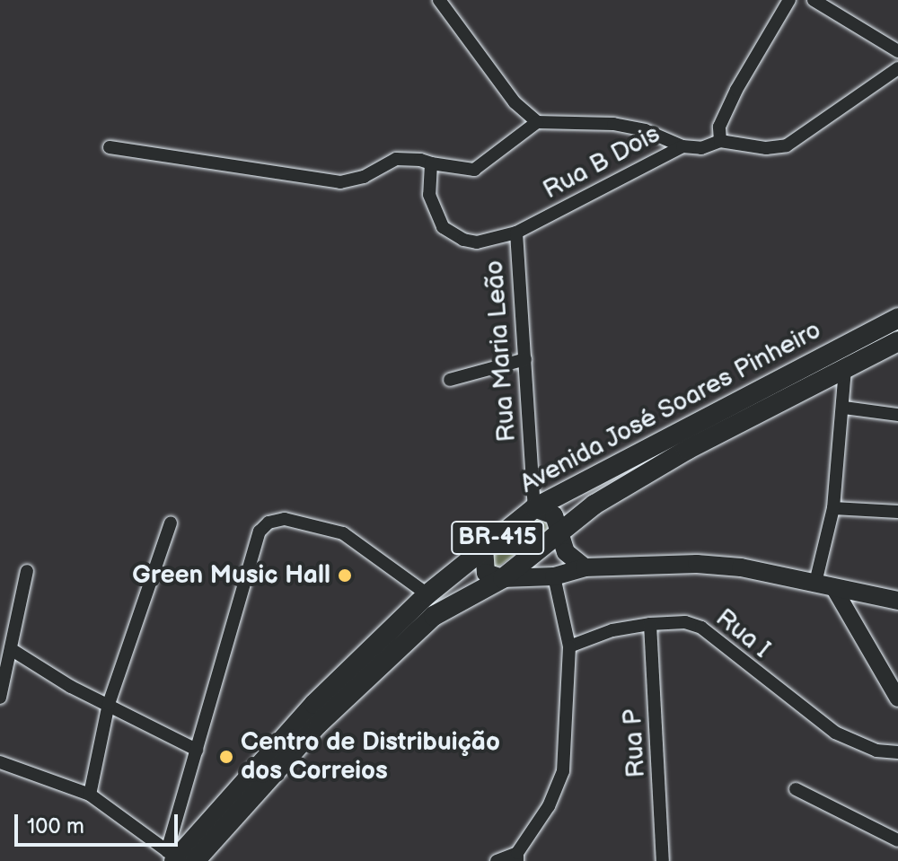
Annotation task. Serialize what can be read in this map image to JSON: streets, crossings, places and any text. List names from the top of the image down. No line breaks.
{"streets":{"main road":["Avenida José Soares Pinheiro","BR-415"],"street":["Rua B Dois","Rua Maria Leão","Rua I","Rua P"]},"crossings":[["Rua B Dois","Rua Maria Leão"],["Rua Maria Leão","Avenida José Soares Pinheiro"],["Rua I","Rua P"]],"places":["Green Music Hall","Centro de Distribuição dos Correios"],"scale_bar":"100 m"}
